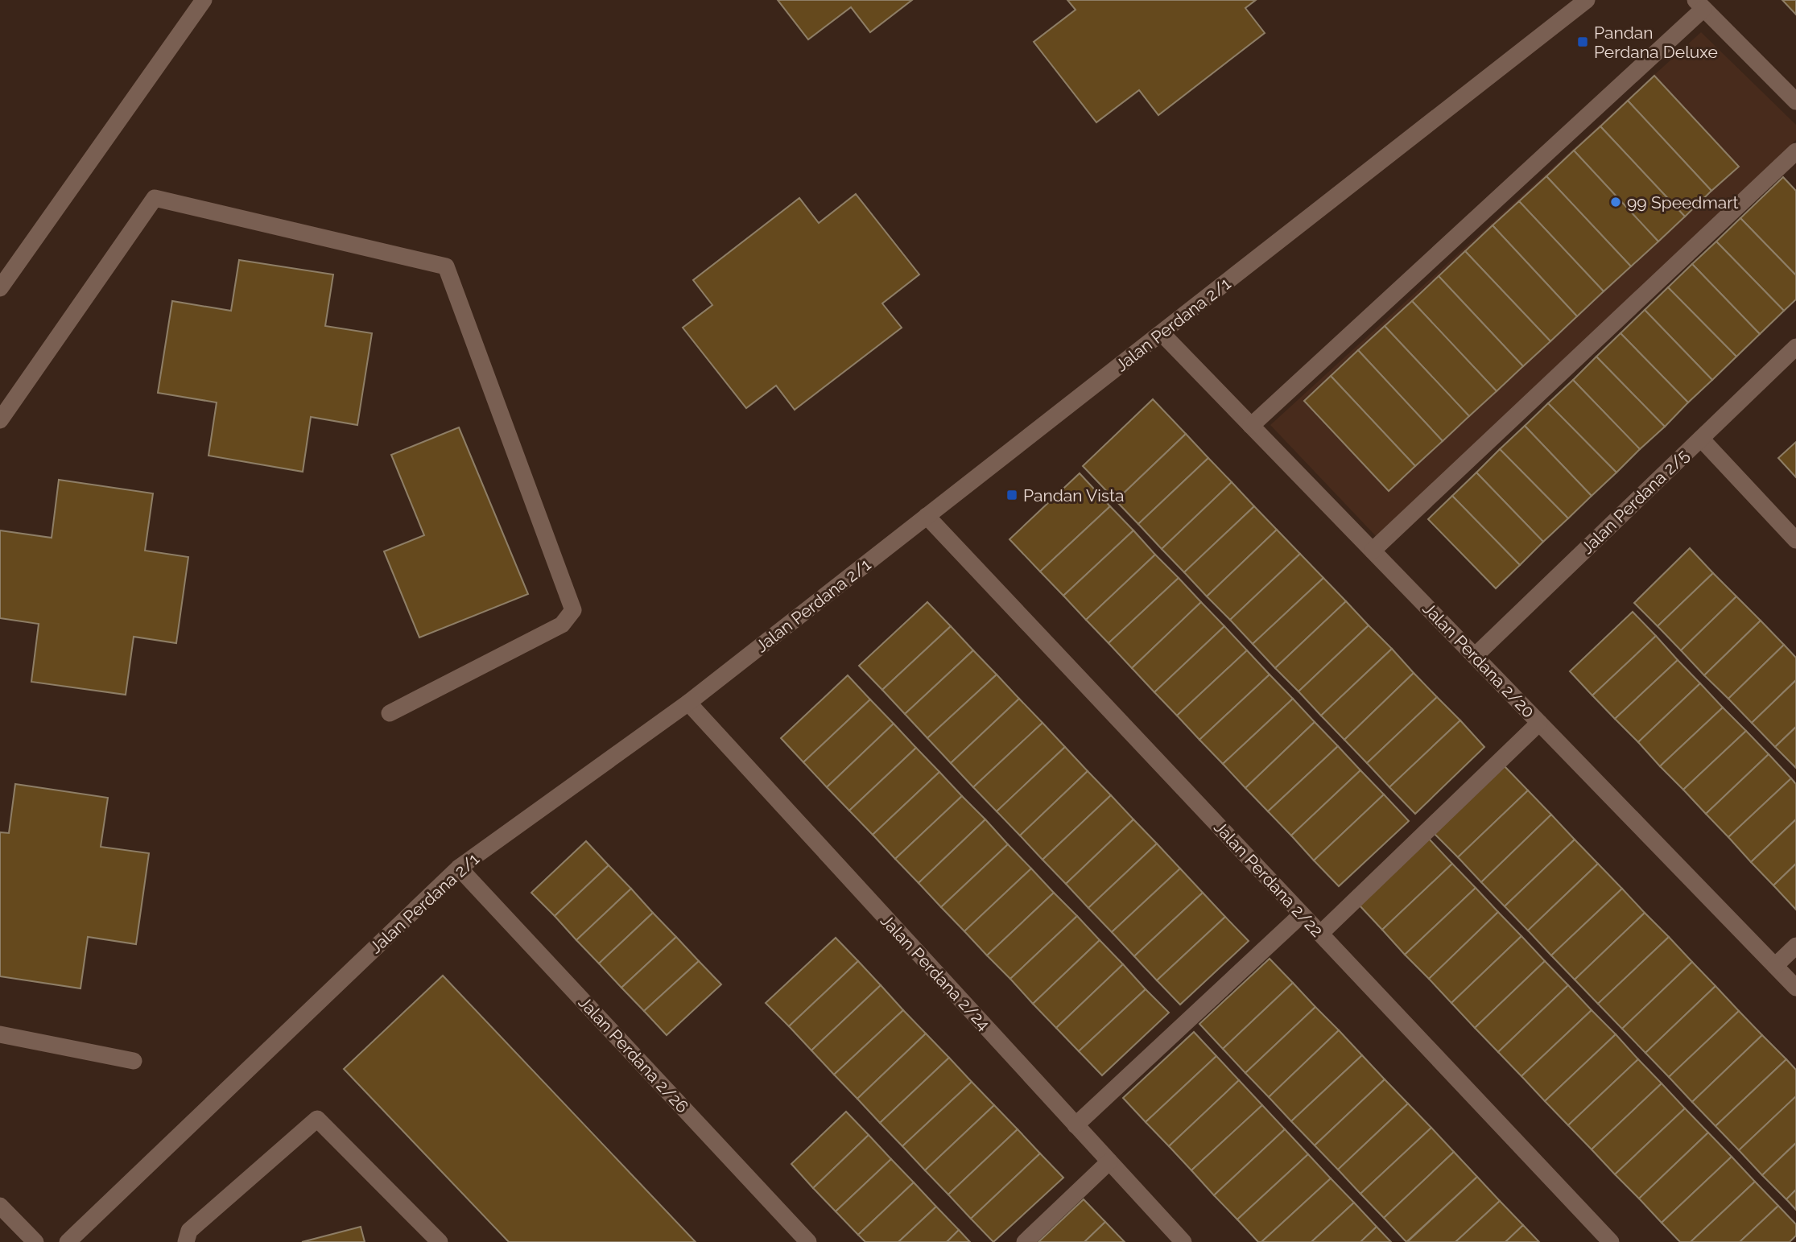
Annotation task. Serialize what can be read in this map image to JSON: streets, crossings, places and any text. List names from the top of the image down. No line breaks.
{"streets":{"street":["Jalan Perdana 2/1","Jalan Perdana 2/5","Jalan Perdana 2/20","Jalan Perdana 2/22","Jalan Perdana 2/24","Jalan Perdana 2/26"]},"crossings":[["Jalan Perdana 2/1","Jalan Perdana 2/20"],["Jalan Perdana 2/1","Jalan Perdana 2/22"],["Jalan Perdana 2/1","Jalan Perdana 2/24"],["Jalan Perdana 2/1","Jalan Perdana 2/26"],["Jalan Perdana 2/5","Jalan Perdana 2/20"]],"places":{"transit":["Pandan Perdana Deluxe","Pandan Vista"],"other":["99 Speedmart"]}}
